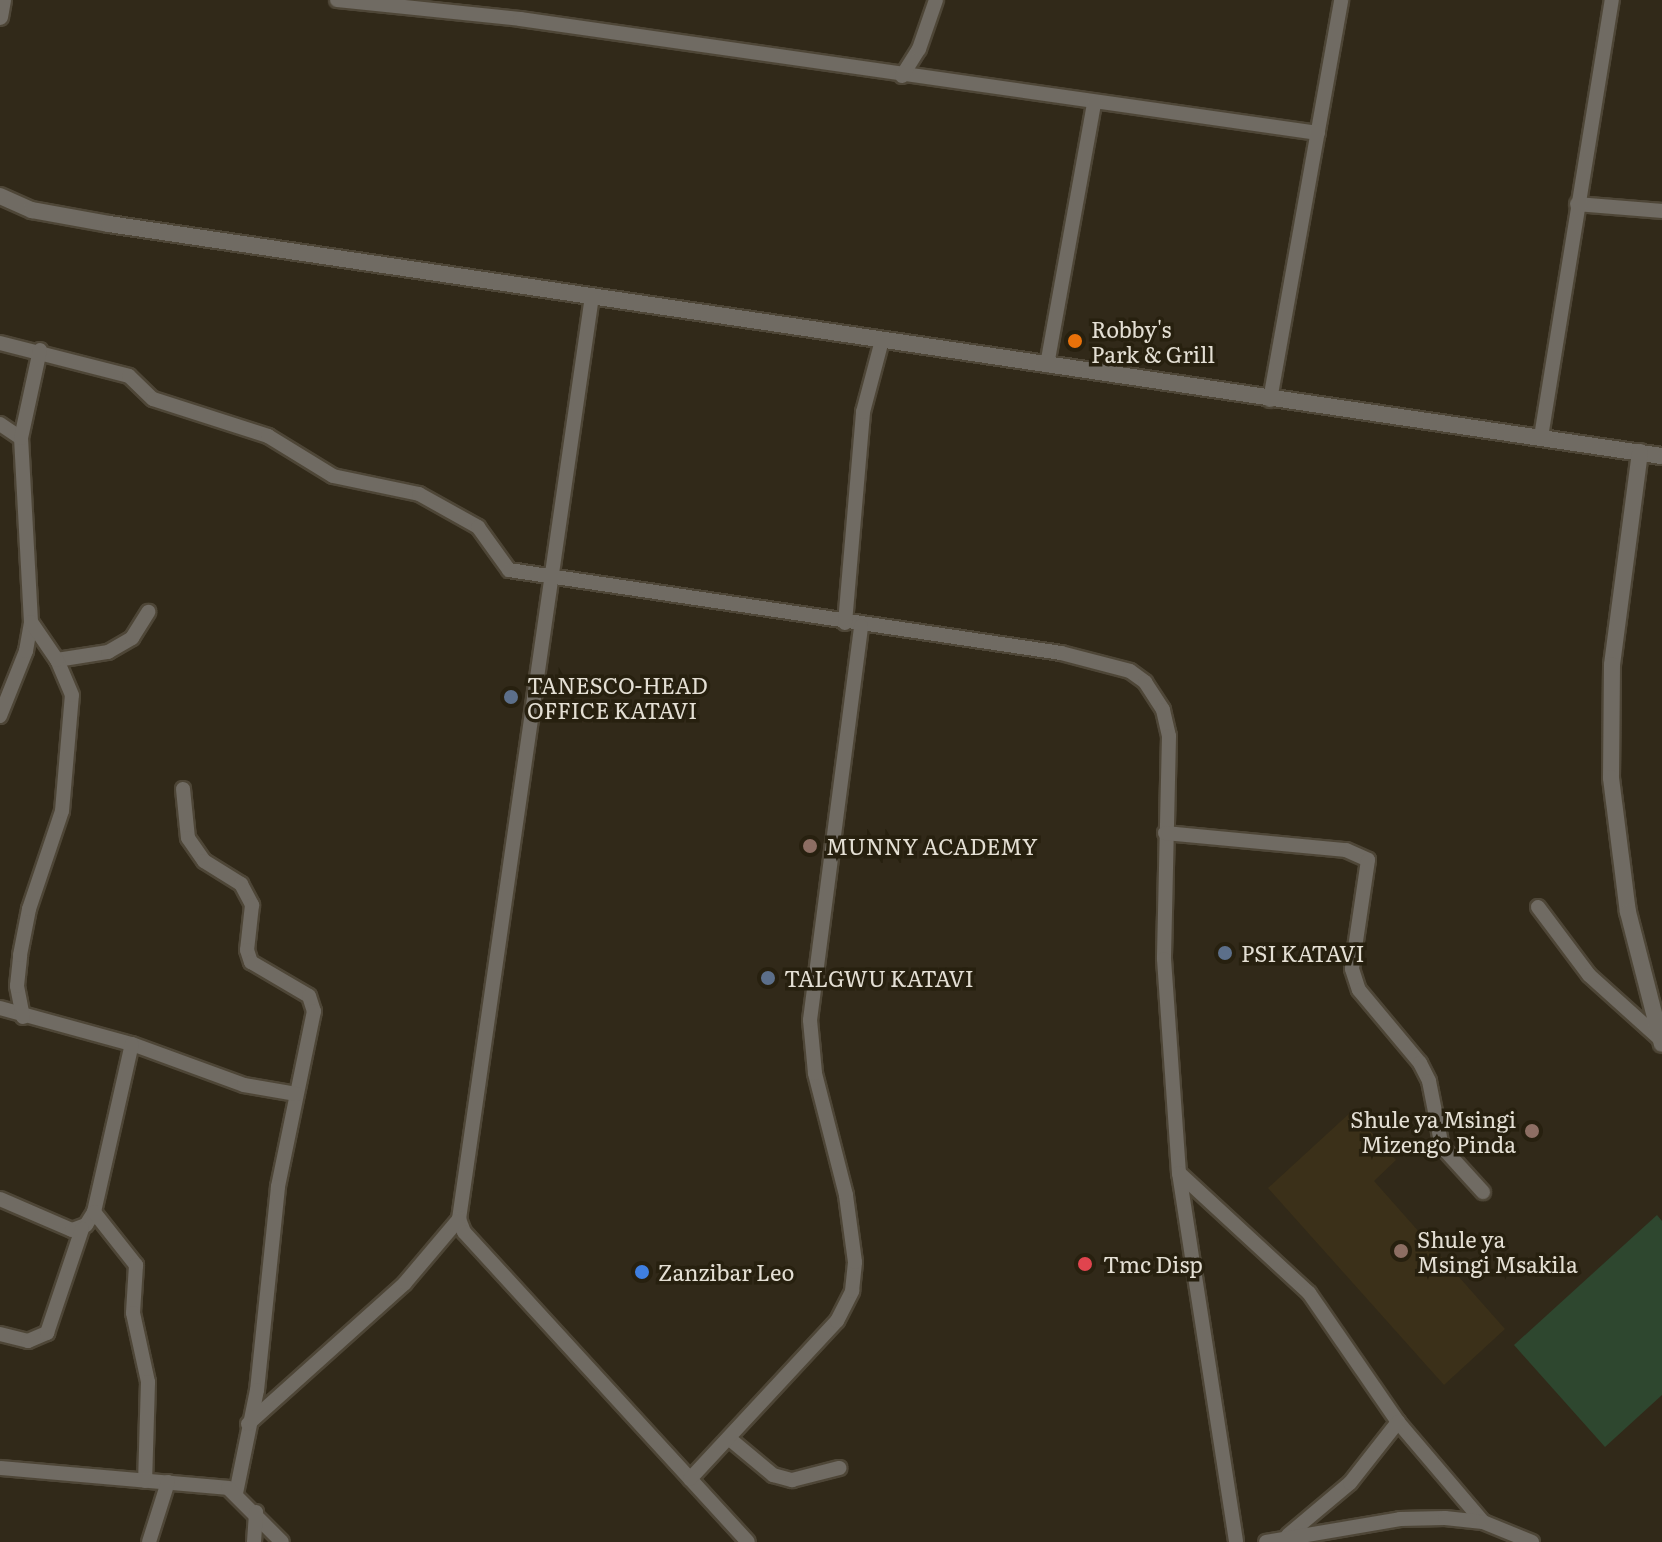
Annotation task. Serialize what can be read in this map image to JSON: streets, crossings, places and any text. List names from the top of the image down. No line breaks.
{"places":["Robby's Park & Grill","TANESCO-HEAD OFFICE KATAVI","MUNNY ACADEMY","PSI KATAVI","TALGWU KATAVI","Shule ya Msingi Mizengo Pinda","Shule ya Msingi Msakila","Tmc Disp","Zanzibar Leo"]}
